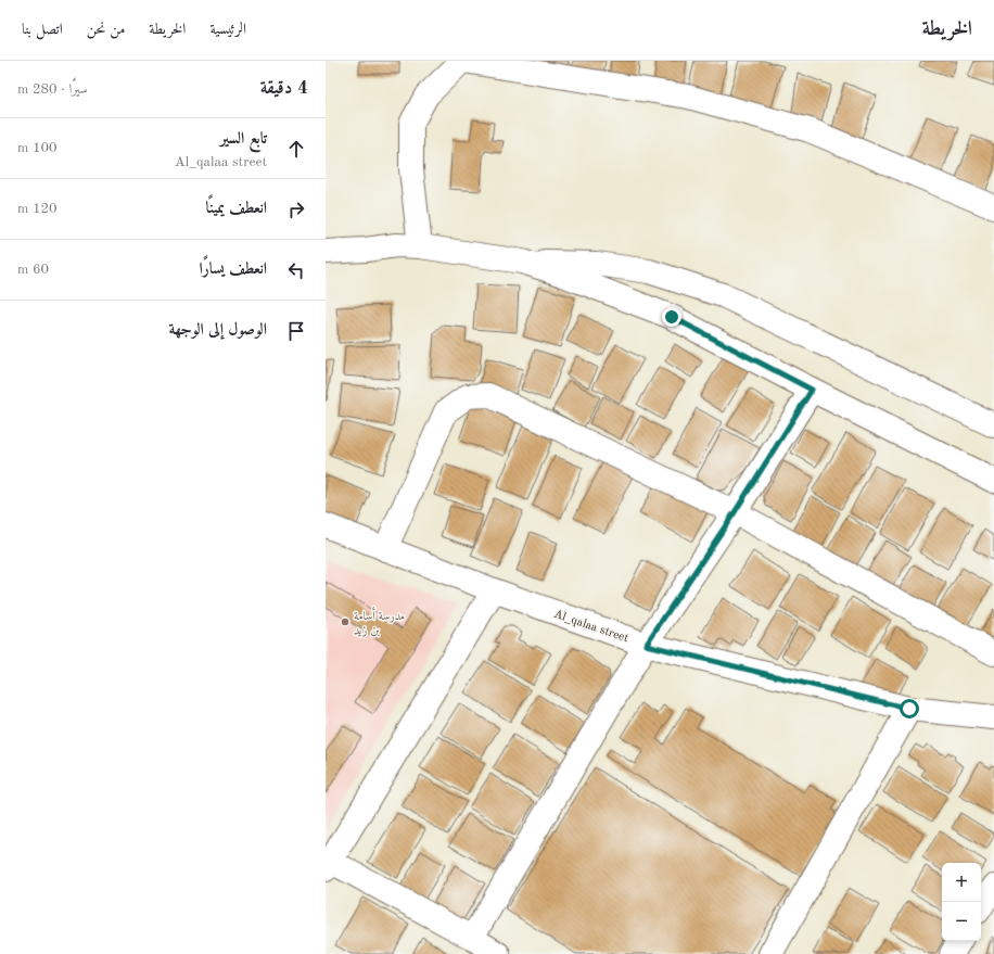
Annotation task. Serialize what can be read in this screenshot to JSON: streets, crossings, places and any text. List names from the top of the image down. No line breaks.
{"streets":{"street":["Al_qalaa street"]},"places":["مدرسة أسامة بن زيد"],"page":{"header":"الخريطة","nav":["الرئيسية","الخريطة","من نحن","اتصل بنا"],"heading":["4 دقيقة","سيرًا · 280 m"],"list":[["تابع السير","Al_qalaa street","100 m"],["انعطف يمينًا","120 m"],["انعطف يسارًا","60 m"],"الوصول إلى الوجهة"],"map_buttons":["+","−"]}}
